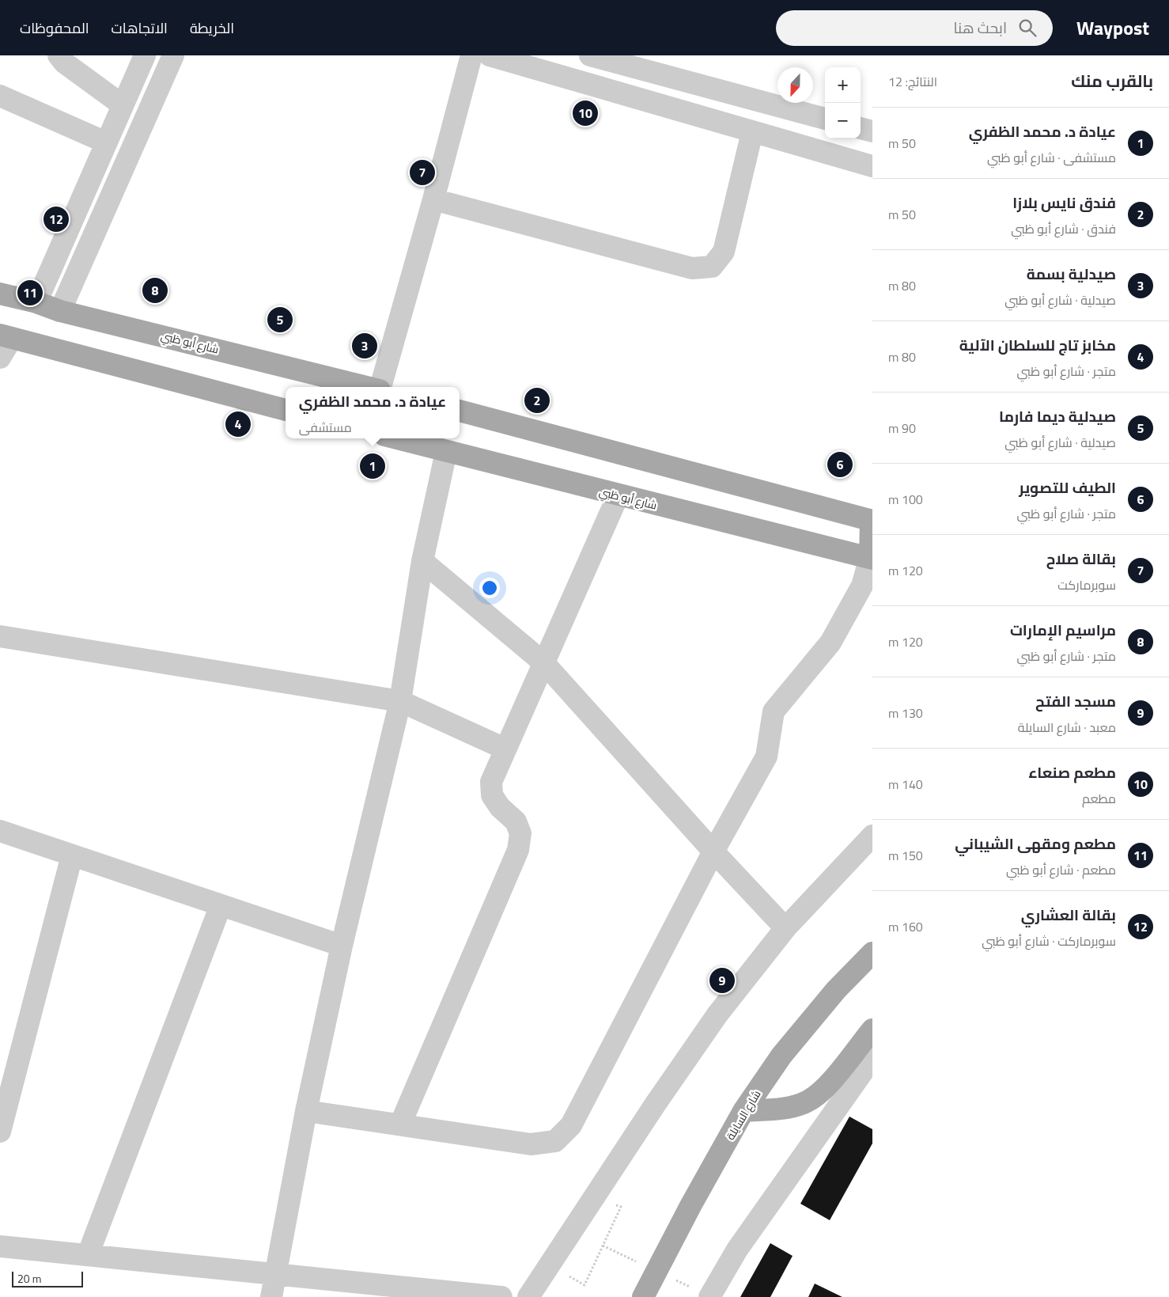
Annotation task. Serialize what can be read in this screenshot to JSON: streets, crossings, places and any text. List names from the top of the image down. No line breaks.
{"streets":{"main road":["شارع أبو ظبي","شارع السايلة"]},"scale_bar":"20 m","north":"bottom","page":{"header":"Waypost","search":"ابحث هنا","nav":["الخريطة","الاتجاهات","المحفوظات"],"heading":["بالقرب منك","النتائج: 12"],"map_buttons":["+","−"],"pins":["10","7","12","8","11","5","3","2","4","6","1","9"],"list":[{"mark":"1","name":"عيادة د. محمد الظفري","note":"مستشفى · شارع أبو ظبي","value":"50 m"},{"mark":"2","name":"فندق نايس بلازا","note":"فندق · شارع أبو ظبي","value":"50 m"},{"mark":"3","name":"صيدلية بسمة","note":"صيدلية · شارع أبو ظبي","value":"80 m"},{"mark":"4","name":"مخابز تاج للسلطان الآلية","note":"متجر · شارع أبو ظبي","value":"80 m"},{"mark":"5","name":"صيدلية ديما فارما","note":"صيدلية · شارع أبو ظبي","value":"90 m"},{"mark":"6","name":"الطيف للتصوير","note":"متجر · شارع أبو ظبي","value":"100 m"},{"mark":"7","name":"بقالة صلاح","note":"سوبرماركت","value":"120 m"},{"mark":"8","name":"مراسيم الإمارات","note":"متجر · شارع أبو ظبي","value":"120 m"},{"mark":"9","name":"مسجد الفتح","note":"معبد · شارع السايلة","value":"130 m"},{"mark":"10","name":"مطعم صنعاء","note":"مطعم","value":"140 m"},{"mark":"11","name":"مطعم ومقهى الشيباني","note":"مطعم · شارع أبو ظبي","value":"150 m"},{"mark":"12","name":"بقالة العشاري","note":"سوبرماركت · شارع أبو ظبي","value":"160 m"}],"popup":["عيادة د. محمد الظفري","مستشفى"],"scale":"20 m"}}
